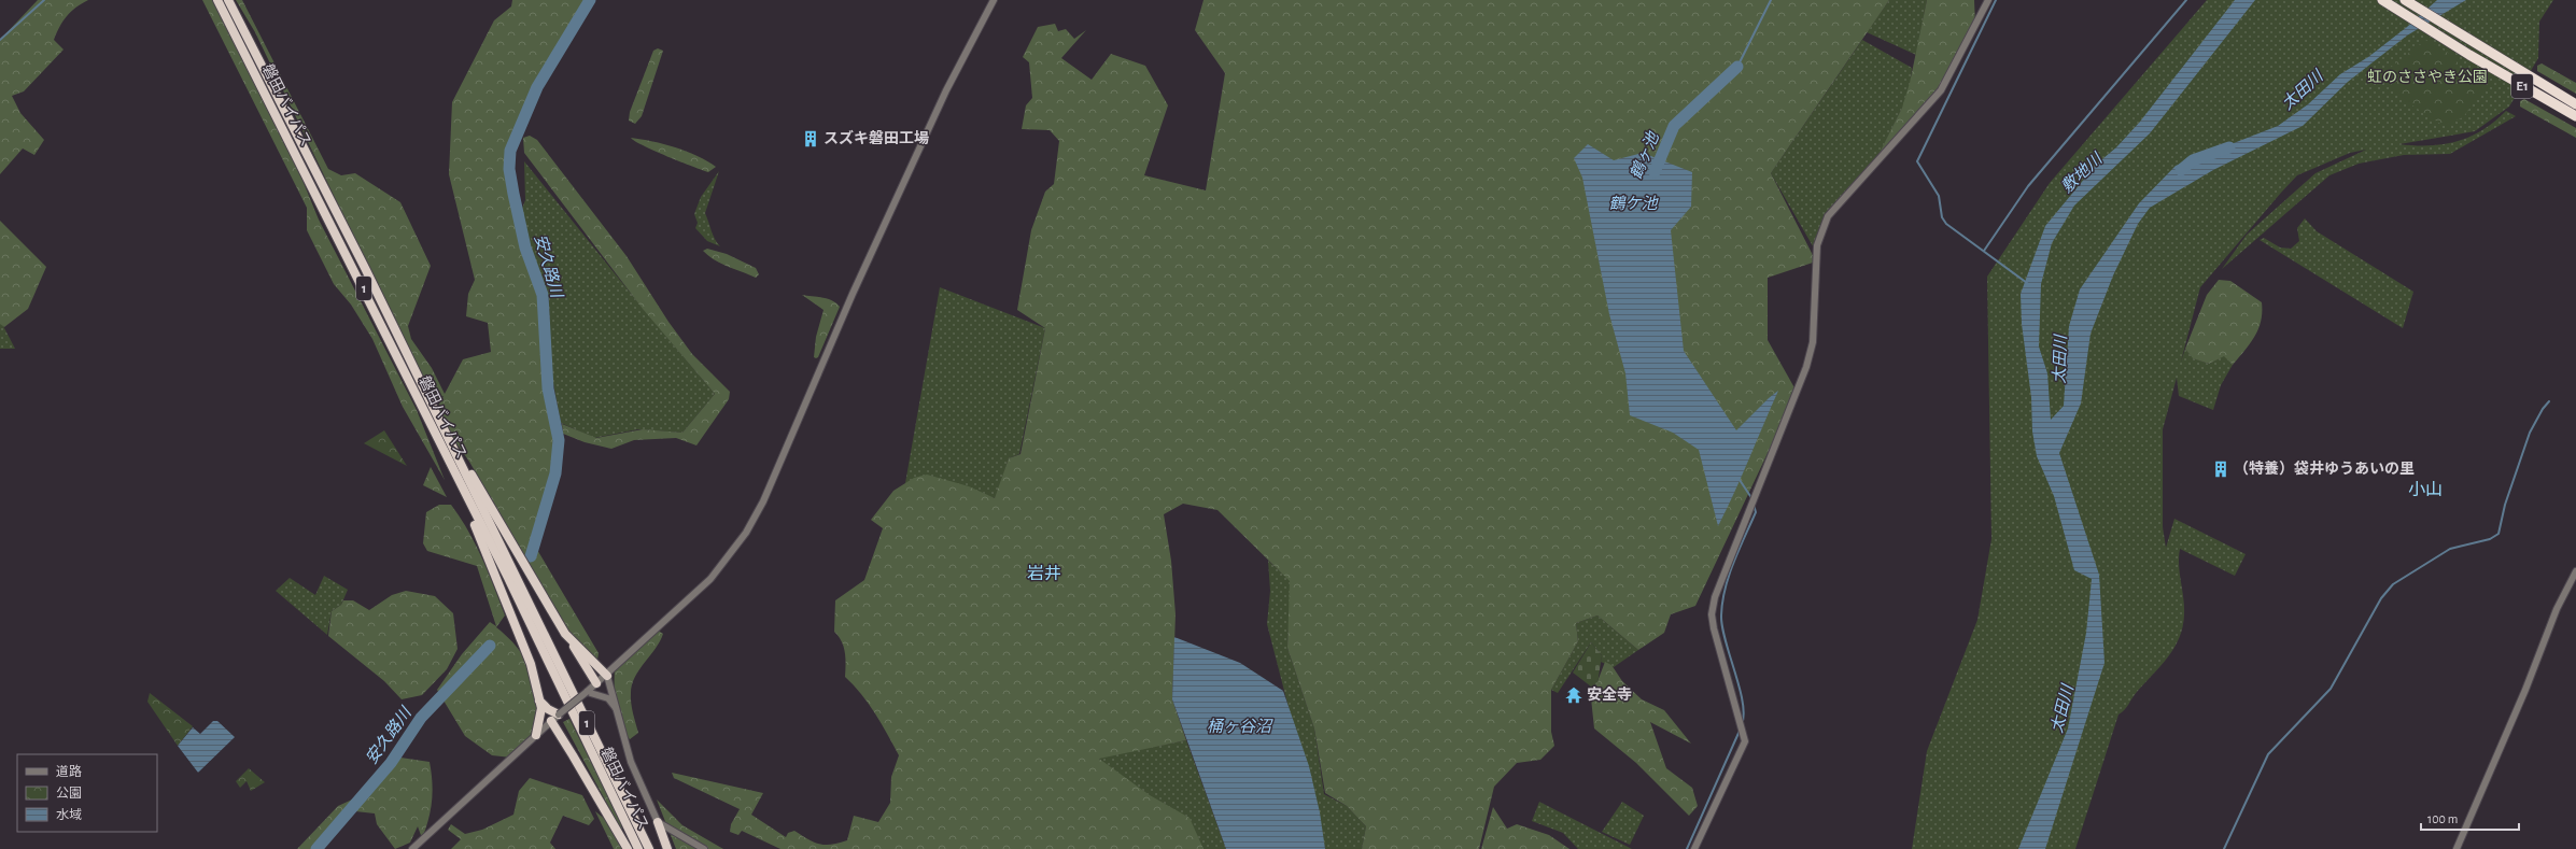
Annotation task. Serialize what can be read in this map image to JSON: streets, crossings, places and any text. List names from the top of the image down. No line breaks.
{"streets":{"highway":["E1","磐田バイパス","1"]},"crossings":[["磐田バイパス","1"]],"districts":["小山","岩井"],"water":["太田川","鶴ヶ池","敷地川","鶴ケ池","安久路川","桶ヶ谷沼"],"parks":["虹のささやき公園"],"places":{"building":["スズキ磐田工場","（特養）袋井ゆうあいの里"],"temple":["安全寺"]},"legend":["道路","公園","水域"],"scale_bar":"100 m"}
